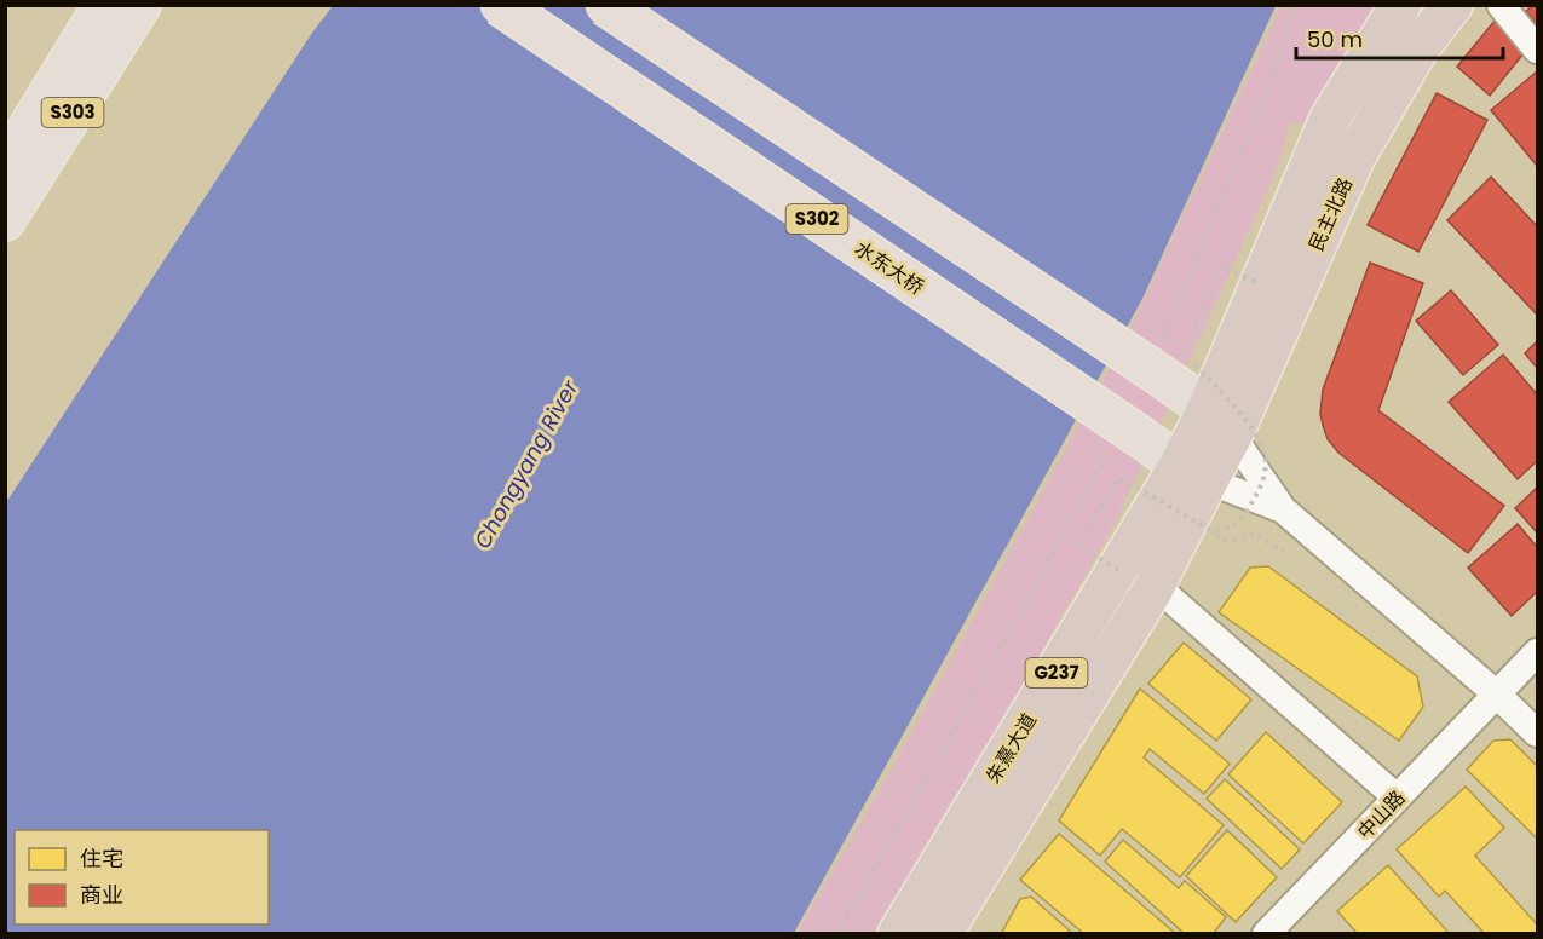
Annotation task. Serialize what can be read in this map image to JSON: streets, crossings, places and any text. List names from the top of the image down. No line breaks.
{"streets":{"highway":["民主北路","G237","朱熹大道"],"main road":["S303","S302","水东大桥"],"street":["中山路"]},"crossings":[["民主北路","朱熹大道"],["S302","水东大桥"],["S302","朱熹大道"]],"water":["Chongyang River"],"legend":["住宅","商业"],"scale_bar":"50 m"}
